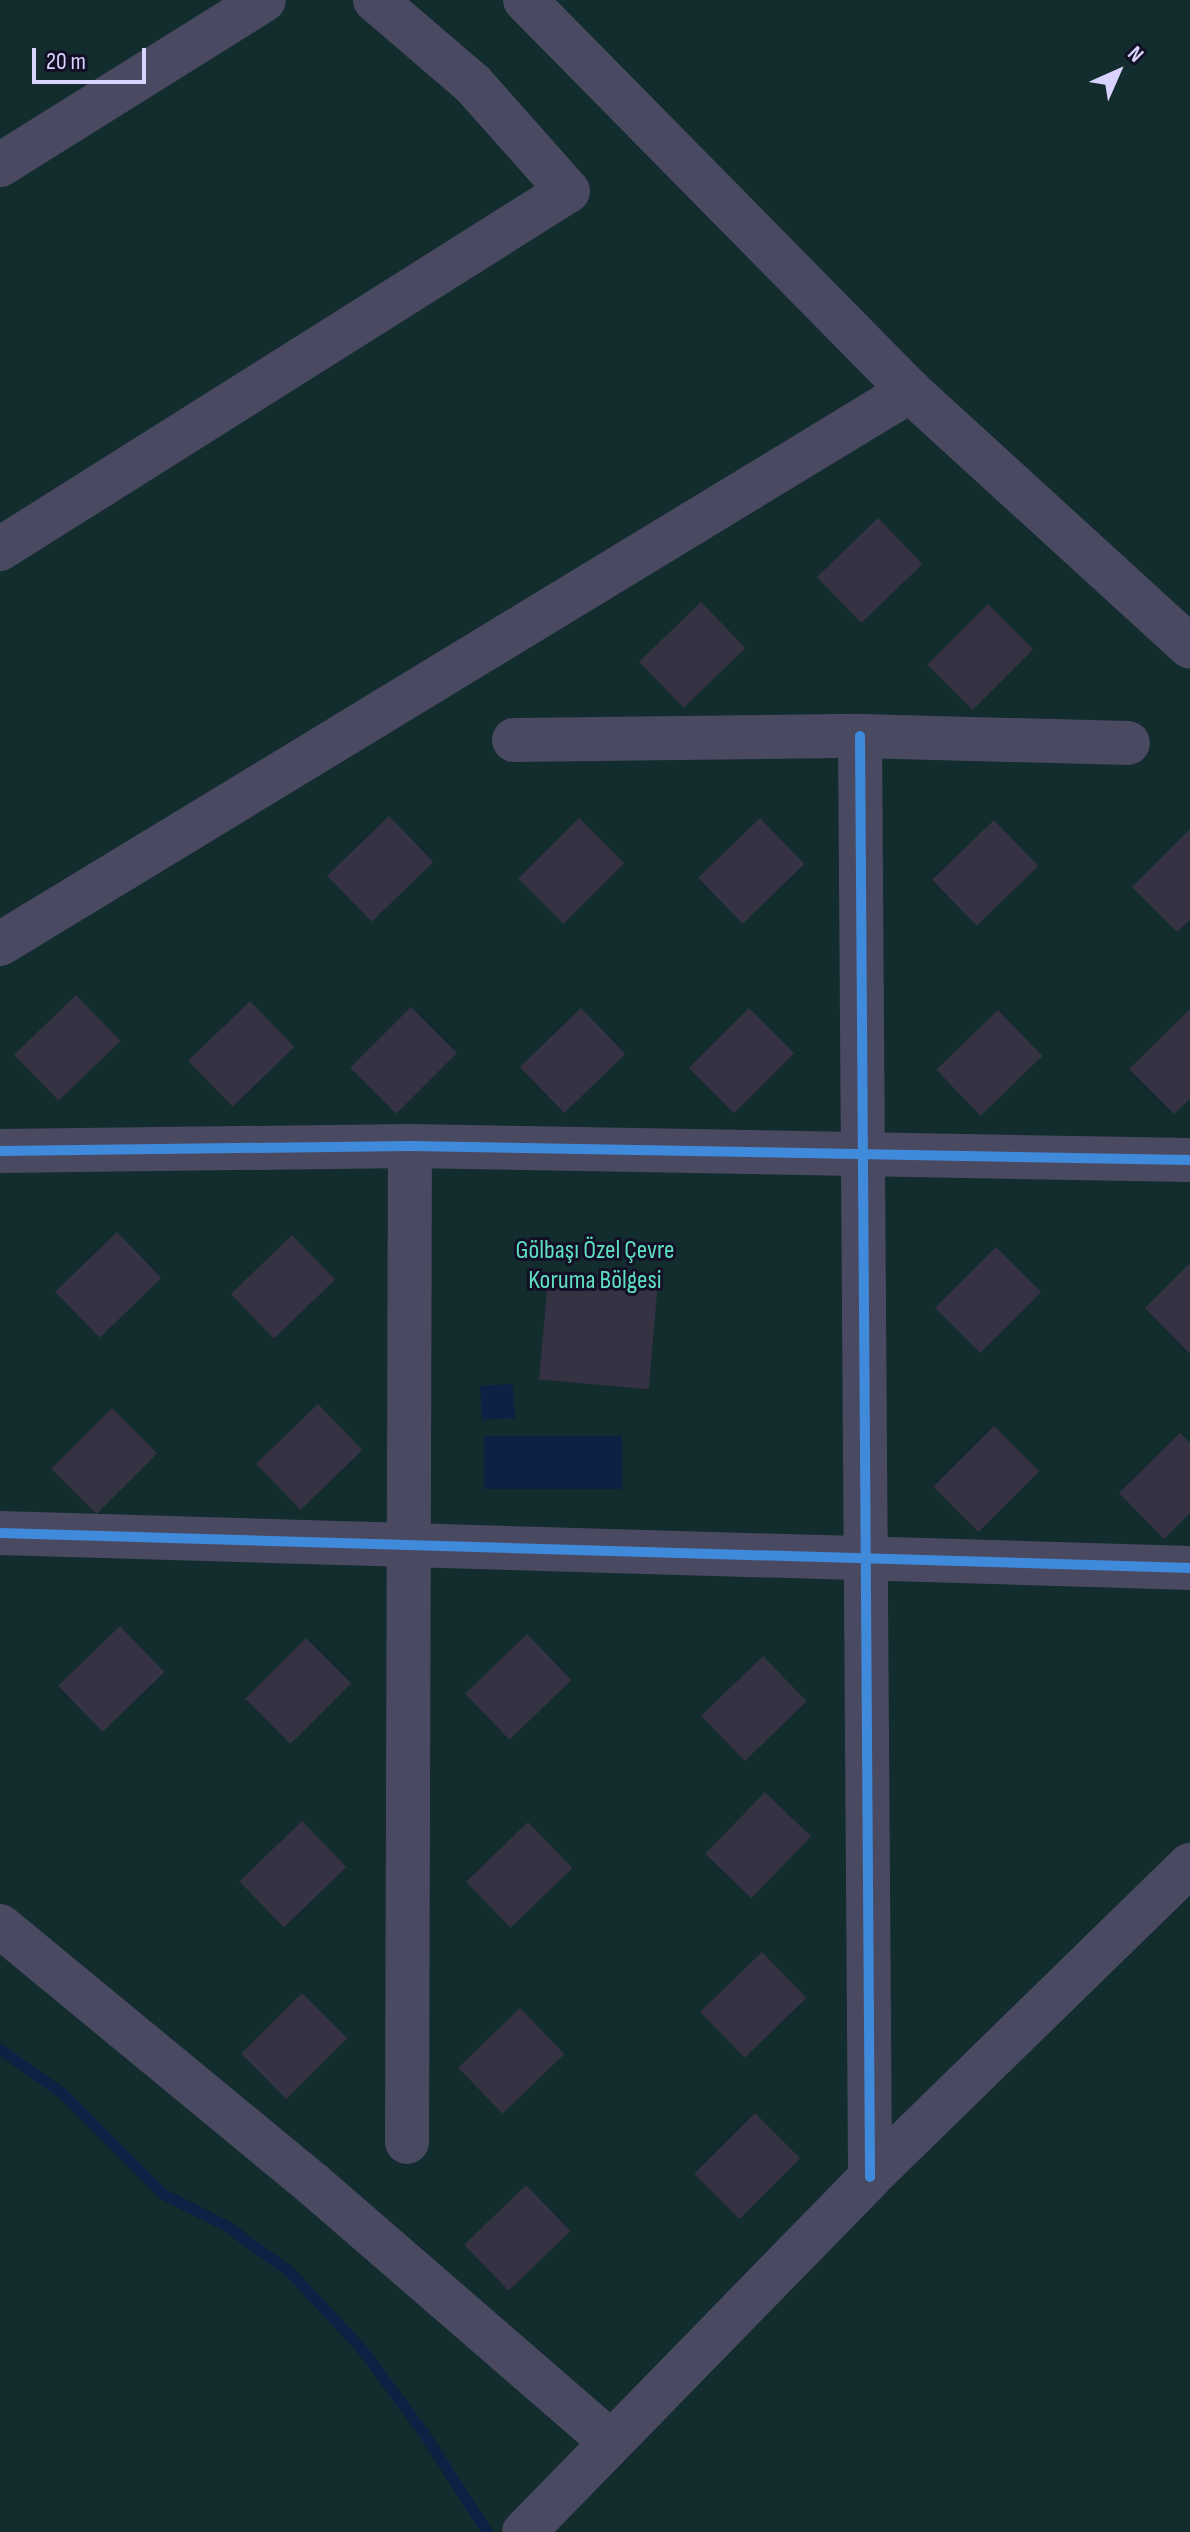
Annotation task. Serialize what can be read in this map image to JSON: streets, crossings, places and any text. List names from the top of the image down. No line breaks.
{"parks":["Gölbaşı Özel Çevre Koruma Bölgesi"],"scale_bar":"20 m","north":"top right"}
